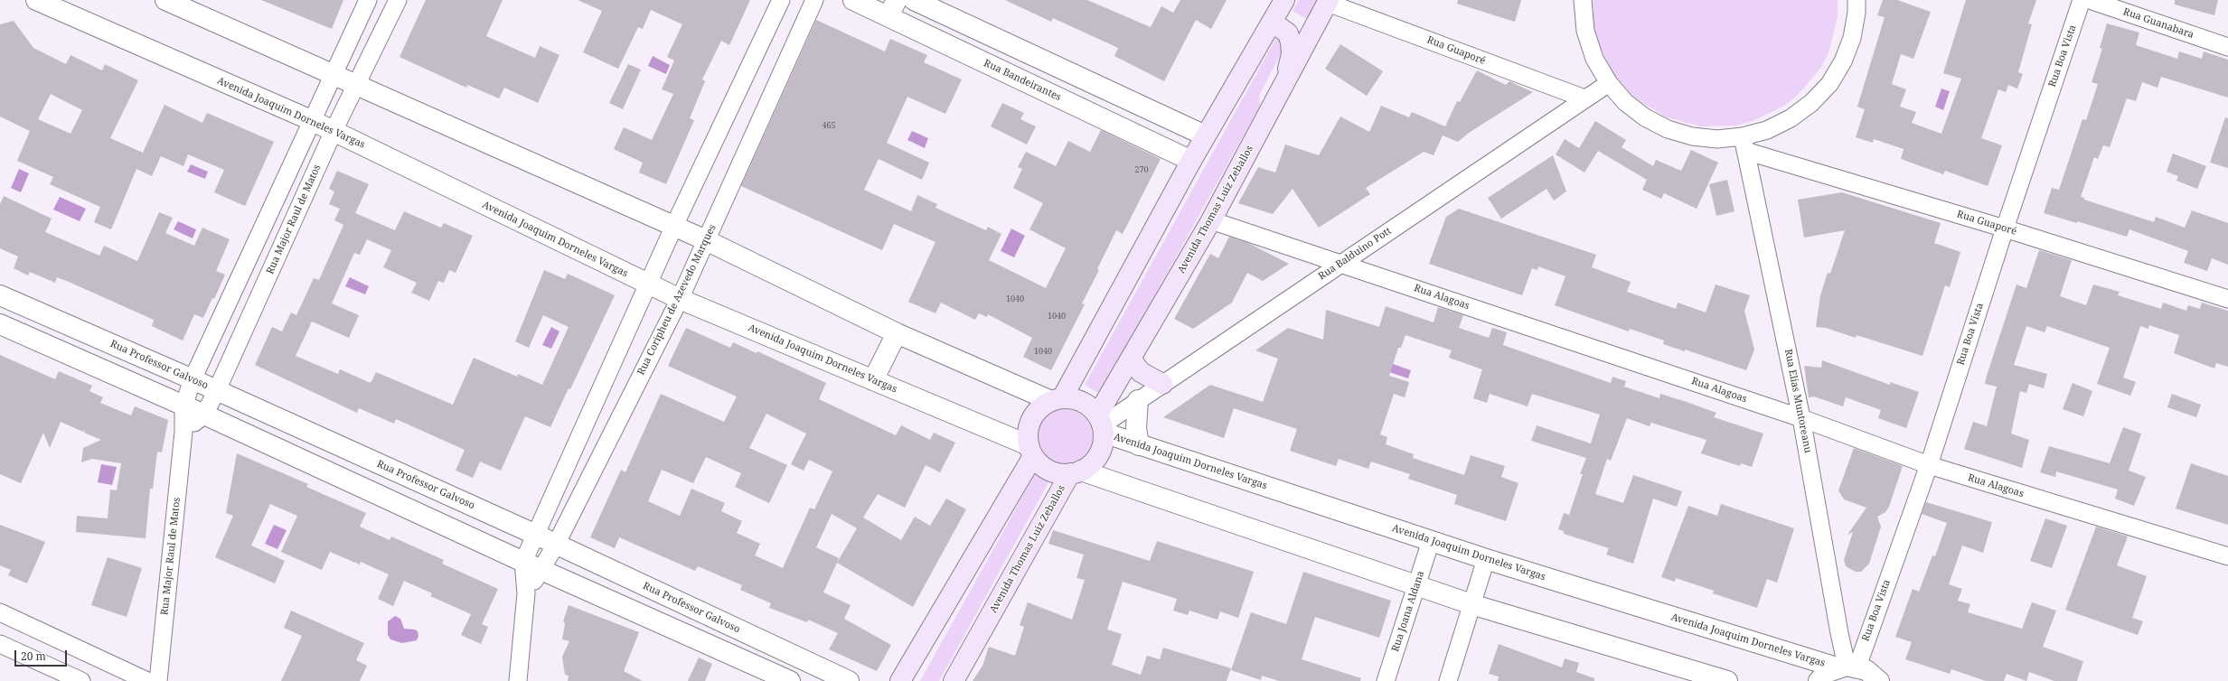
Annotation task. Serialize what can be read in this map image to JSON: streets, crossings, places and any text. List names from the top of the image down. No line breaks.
{"streets":{"main road":["Avenida Joaquim Dorneles Vargas","Avenida Thomas Luiz Zeballos"],"street":["Rua Guanabara","Rua Guaporé","Rua Boa Vista","Rua Bandeirantes","Rua Major Raul de Matos","Rua Balduino Pott","Rua Alagoas","Rua Coripheu de Azevedo Marques","Rua Professor Galvoso","Rua Elias Muntoreanu","Rua Joana Aldana"]},"crossings":[["Rua Guaporé","Rua Boa Vista"],["Rua Guaporé","Avenida Thomas Luiz Zeballos"],["Rua Guaporé","Rua Balduino Pott"],["Rua Guaporé","Rua Elias Muntoreanu"],["Rua Boa Vista","Avenida Joaquim Dorneles Vargas"],["Rua Boa Vista","Rua Alagoas"],["Rua Boa Vista","Rua Elias Muntoreanu"],["Avenida Joaquim Dorneles Vargas","Avenida Thomas Luiz Zeballos"],["Avenida Joaquim Dorneles Vargas","Rua Major Raul de Matos"],["Avenida Joaquim Dorneles Vargas","Rua Balduino Pott"],["Avenida Joaquim Dorneles Vargas","Rua Coripheu de Azevedo Marques"],["Avenida Joaquim Dorneles Vargas","Rua Elias Muntoreanu"],["Avenida Joaquim Dorneles Vargas","Rua Joana Aldana"],["Avenida Thomas Luiz Zeballos","Rua Balduino Pott"],["Avenida Thomas Luiz Zeballos","Rua Alagoas"],["Rua Major Raul de Matos","Rua Professor Galvoso"],["Rua Balduino Pott","Rua Alagoas"],["Rua Alagoas","Rua Elias Muntoreanu"],["Rua Coripheu de Azevedo Marques","Rua Professor Galvoso"]],"house_numbers":["465","270","1040","1040","1040"],"scale_bar":"20 m"}
